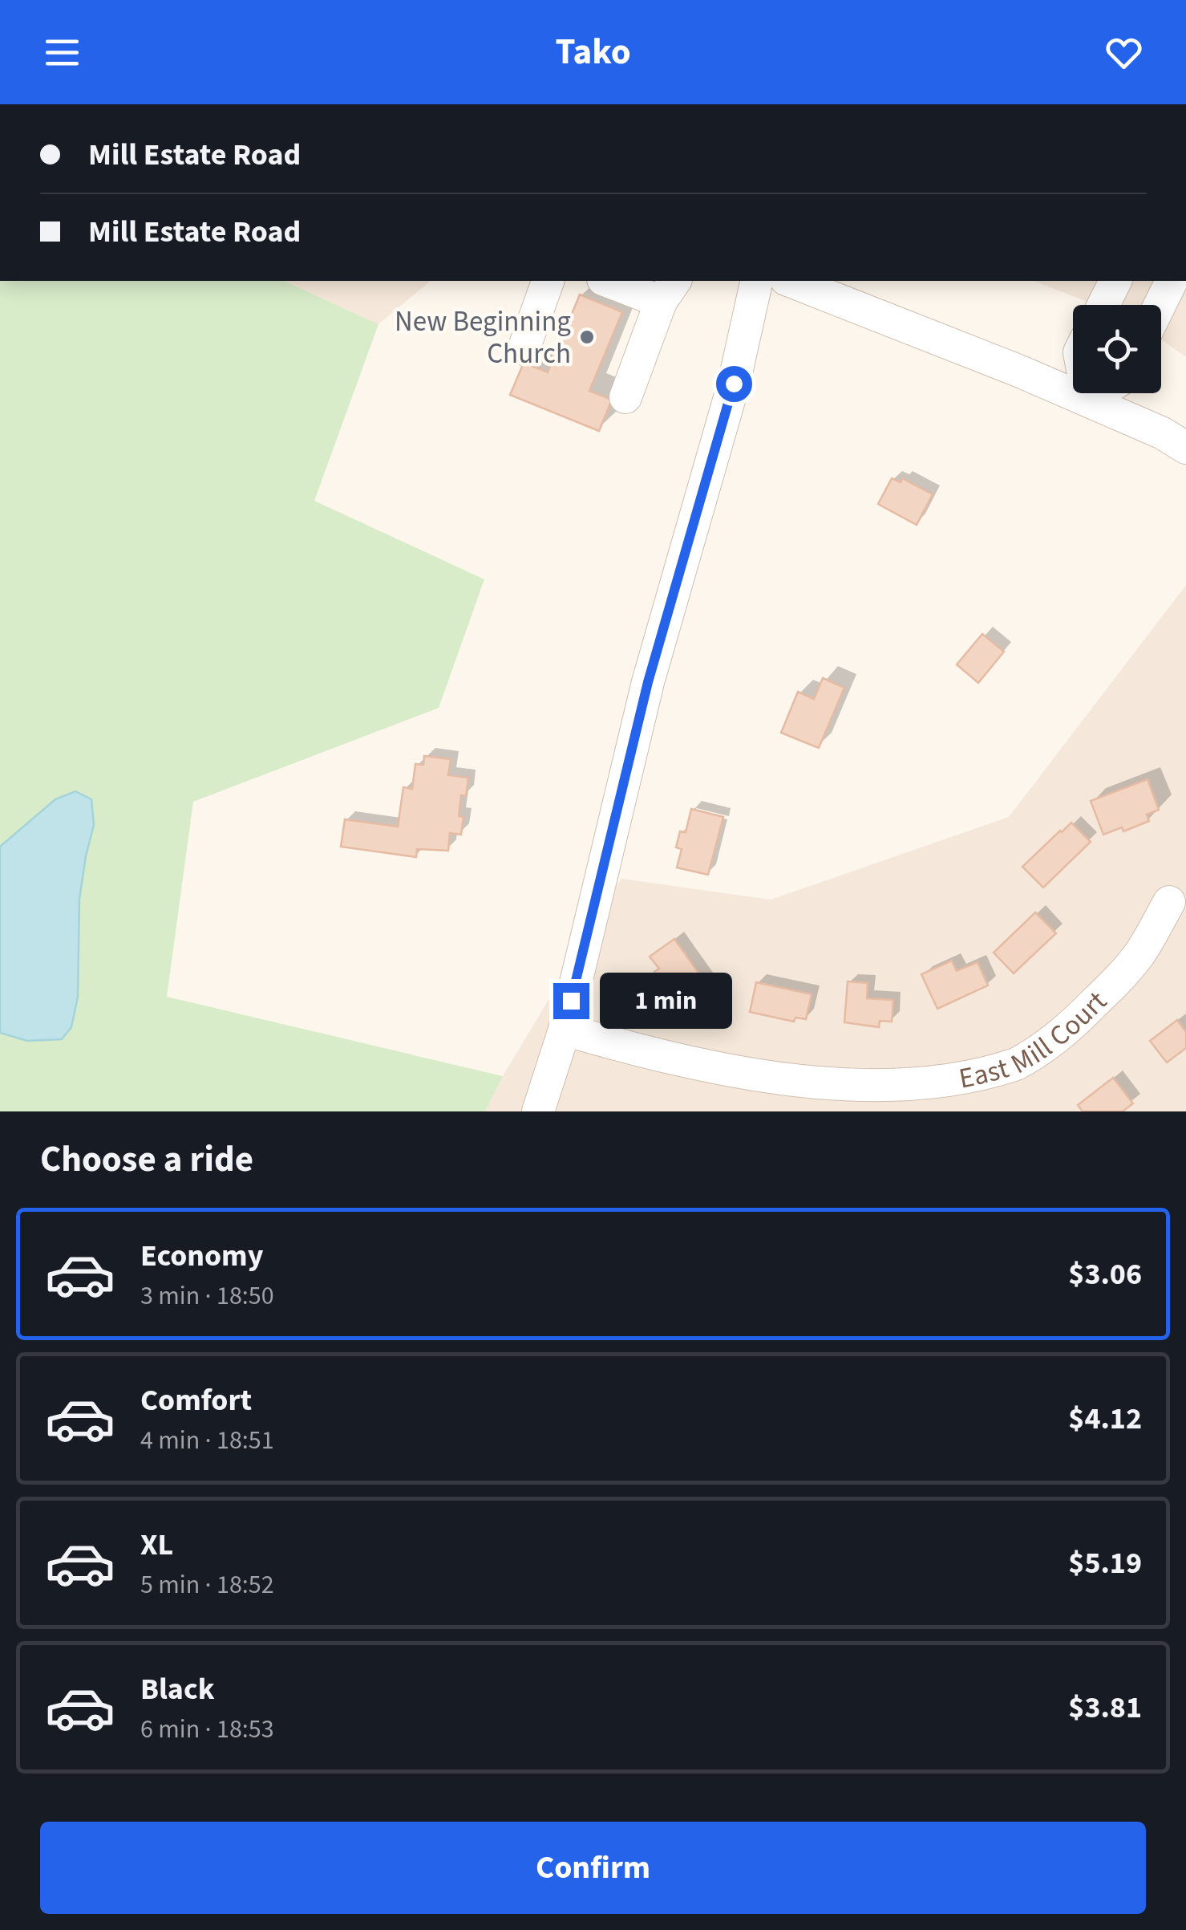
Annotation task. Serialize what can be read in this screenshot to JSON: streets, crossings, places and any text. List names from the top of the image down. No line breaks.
{"streets":{"street":["East Mill Court"]},"places":["New Beginning Church"],"page":{"header":"Tako","banner":["Mill Estate Road","Mill Estate Road"],"bubble":"1 min","heading":"Choose a ride","list":[{"name":"Economy","note":"3 min · 18:50","value":"$3.06"},{"name":"Comfort","note":"4 min · 18:51","value":"$4.12"},{"name":"XL","note":"5 min · 18:52","value":"$5.19"},{"name":"Black","note":"6 min · 18:53","value":"$3.81"}],"buttons":"Confirm"}}
